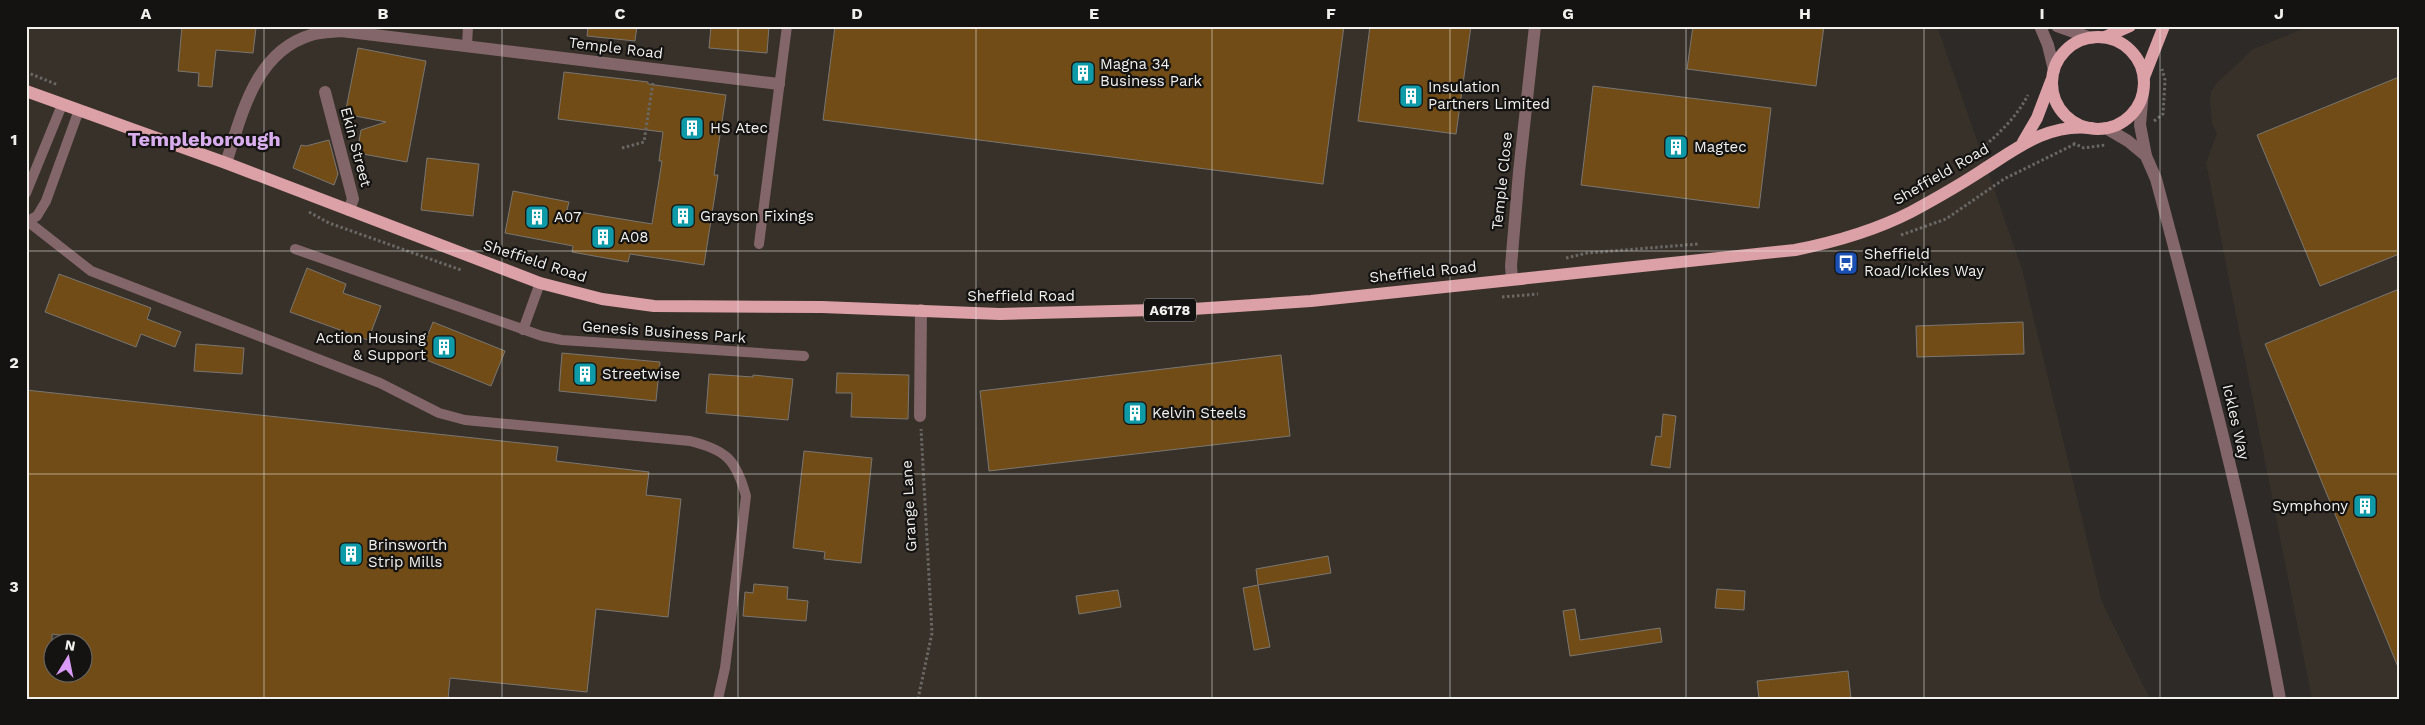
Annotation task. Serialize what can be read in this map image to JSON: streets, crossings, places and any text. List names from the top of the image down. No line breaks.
{"streets":{"main road":["Sheffield Road","A6178"],"street":["Temple Road","Ekin Street","Temple Close","Ickles Way"],"lane":["Genesis Business Park"],"path":["Grange Lane"]},"crossings":[["Temple Road","Sheffield Road"],["Ekin Street","Sheffield Road"],["Sheffield Road","Temple Close"],["Sheffield Road","Ickles Way"]],"districts":["Templeborough"],"places":{"building":["Magna 34 Business Park","Insulation Partners Limited","HS Atec","Magtec","Grayson Fixings","A07","A08","Action Housing & Support","Streetwise","Kelvin Steels","Symphony","Brinsworth Strip Mills"],"bus stop":["Sheffield Road/Ickles Way"]},"north":"top","grid":{"columns":["A","B","C","D","E","F","G","H","I","J"],"rows":["1","2","3"]}}
